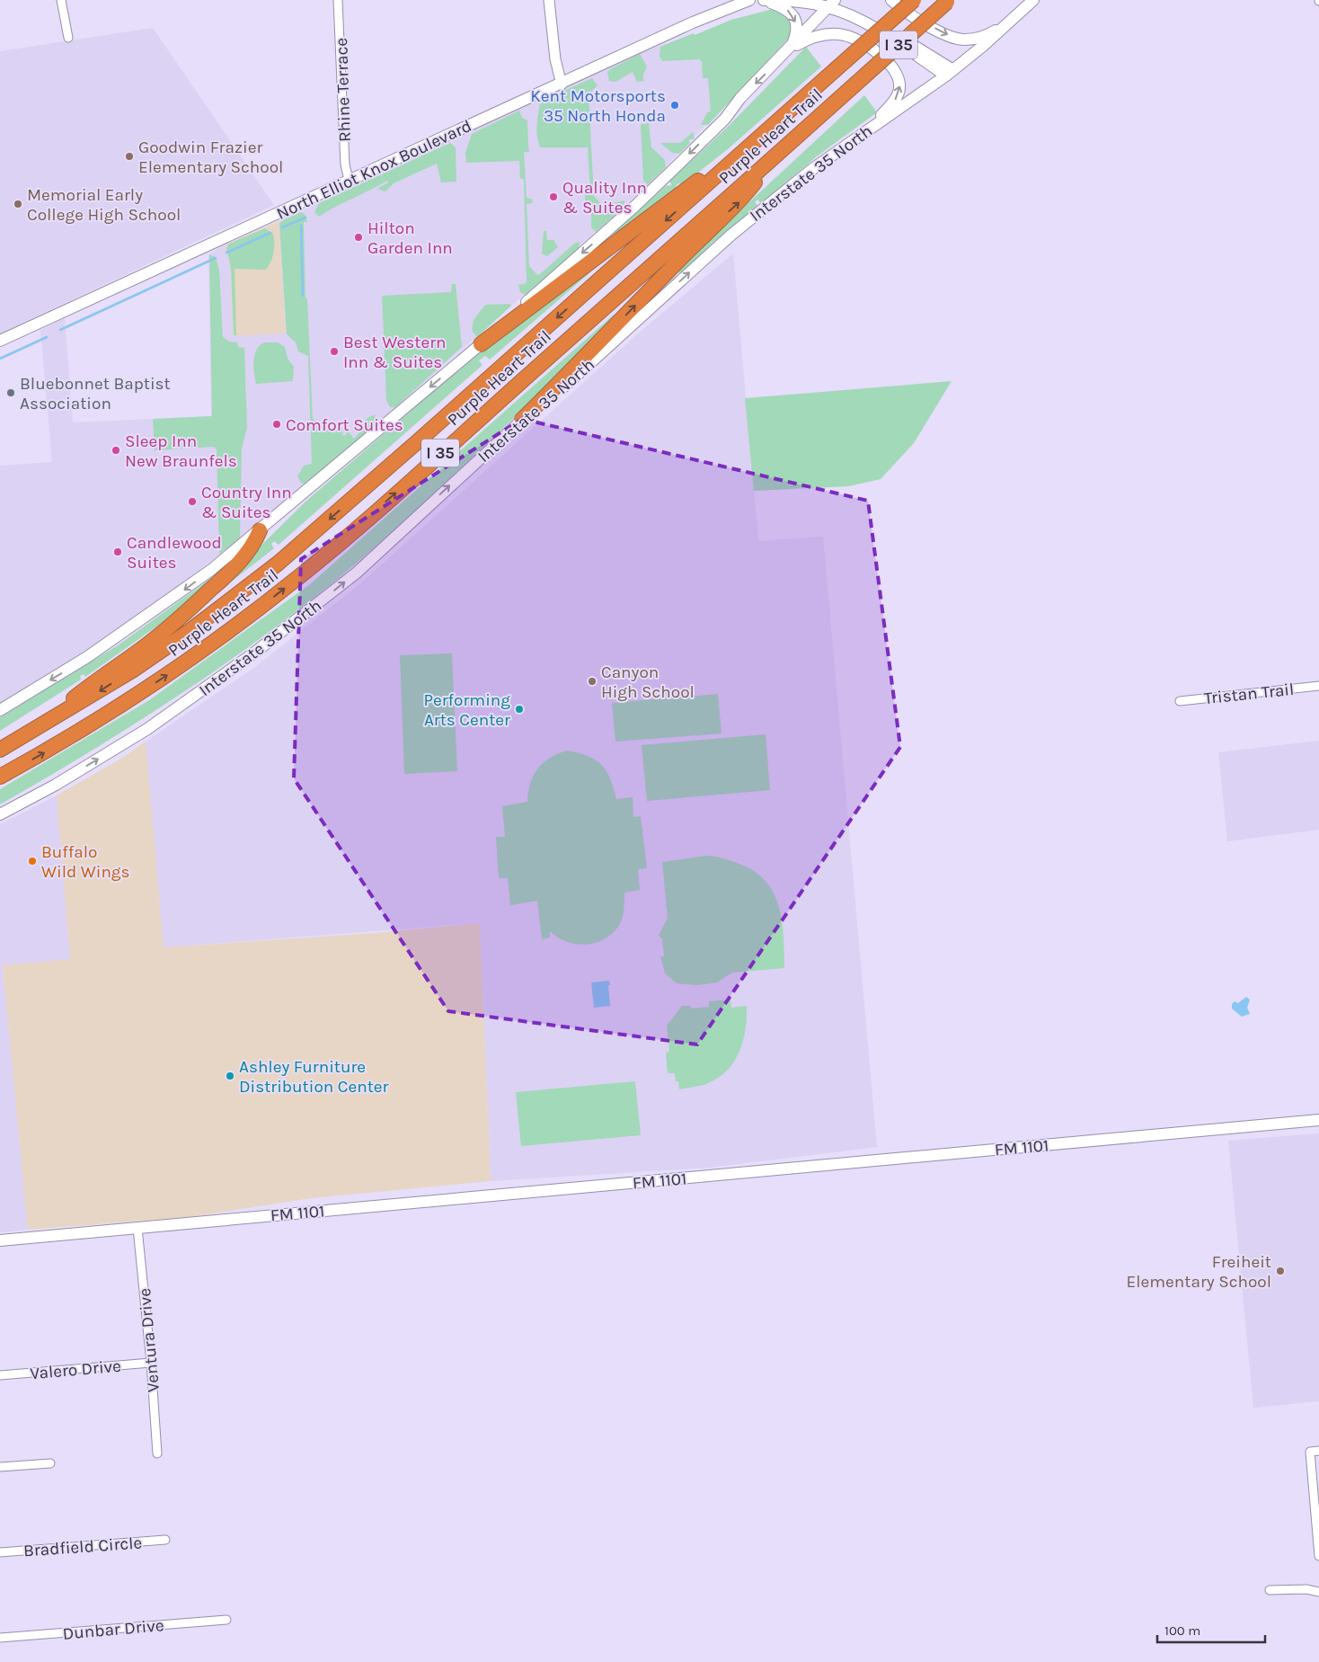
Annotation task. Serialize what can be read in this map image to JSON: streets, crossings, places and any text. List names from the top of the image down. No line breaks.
{"streets":{"highway":["I 35","Purple Heart Trail"],"main road":["North Elliot Knox Boulevard","Interstate 35 North","FM 1101"],"street":["Rhine Terrace","Tristan Trail","Ventura Drive","Valero Drive","Bradfield Circle","Dunbar Drive"]},"crossings":[["Rhine Terrace","North Elliot Knox Boulevard"],["FM 1101","Ventura Drive"],["Ventura Drive","Valero Drive"]],"places":["Kent Motorsports 35 North Honda","Goodwin Frazier Elementary School","Quality Inn & Suites","Memorial Early College High School","Hilton Garden Inn","Best Western Inn & Suites","Bluebonnet Baptist Association","Comfort Suites","Sleep Inn New Braunfels","Country Inn & Suites","Candlewood Suites","Canyon High School","Performing Arts Center","Buffalo Wild Wings","Ashley Furniture Distribution Center","Freiheit Elementary School"],"scale_bar":"100 m"}
